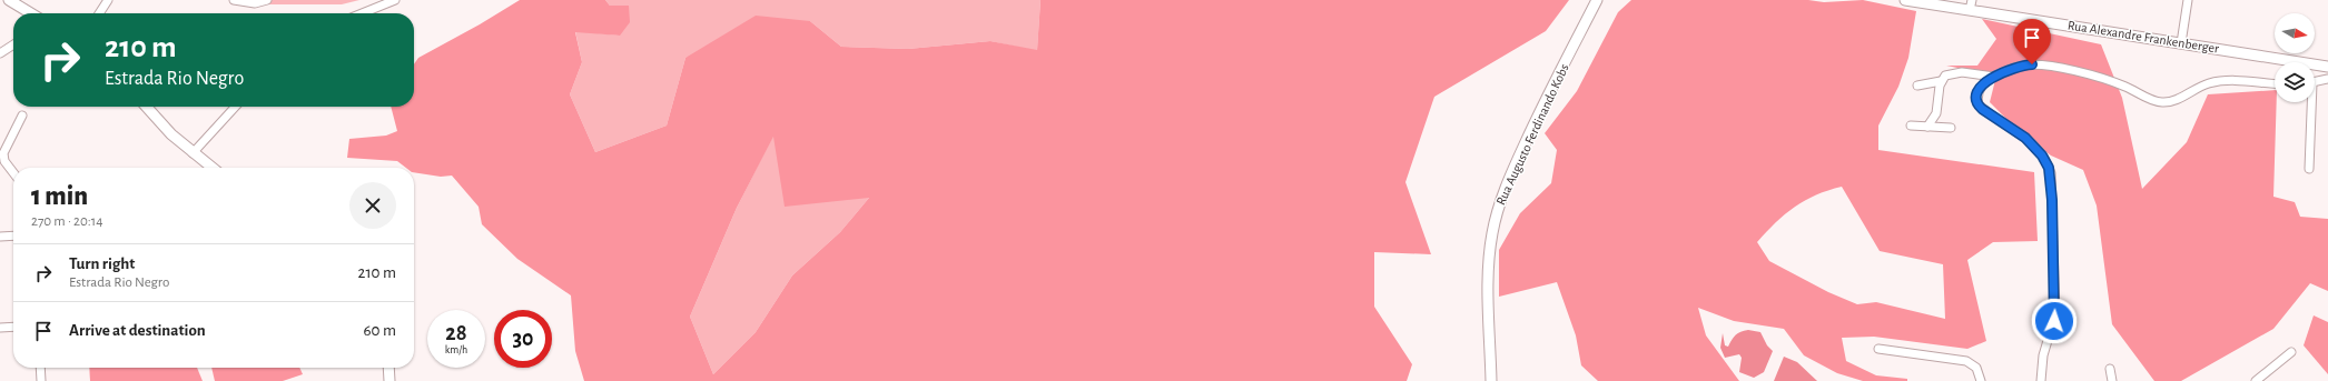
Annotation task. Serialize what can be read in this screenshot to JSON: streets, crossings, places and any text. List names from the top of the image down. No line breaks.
{"streets":{"street":["Rua Alexandre Frankenberger","Rua Augusto Ferdinando Kobs"]},"north":"right","page":{"turn":["210 m","Estrada Rio Negro"],"heading":["1 min","270 m · 20:14"],"list":[{"name":"Turn right","note":"Estrada Rio Negro","value":"210 m"},{"name":"Arrive at destination","value":"60 m"}],"speed":"28 km/h","limit":"30"}}
